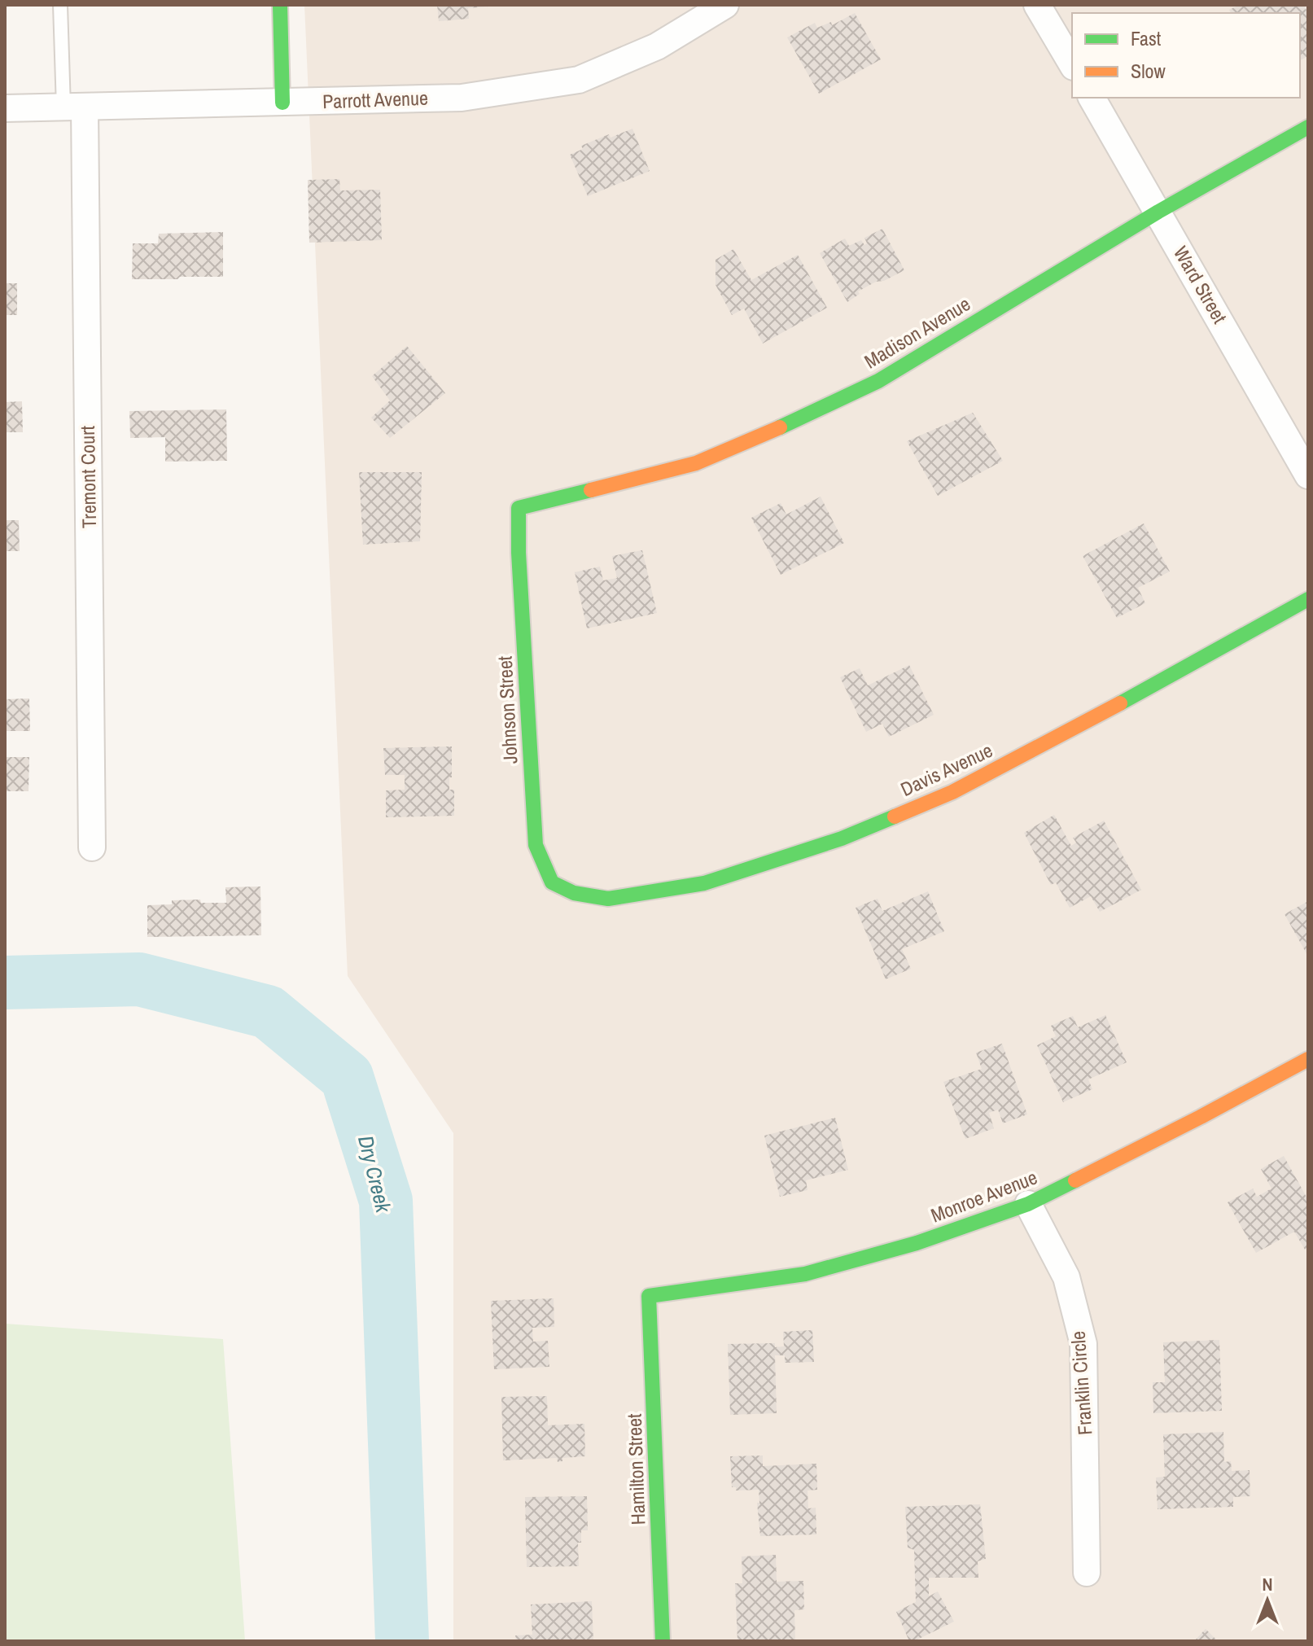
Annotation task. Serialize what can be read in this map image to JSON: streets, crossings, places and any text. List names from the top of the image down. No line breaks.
{"streets":{"street":["Parrott Avenue","Ward Street","Madison Avenue","Tremont Court","Johnson Street","Davis Avenue","Monroe Avenue","Franklin Circle","Hamilton Street"]},"crossings":[["Parrott Avenue","Tremont Court"],["Ward Street","Madison Avenue"],["Madison Avenue","Johnson Street"],["Johnson Street","Davis Avenue"],["Monroe Avenue","Franklin Circle"],["Monroe Avenue","Hamilton Street"]],"water":["Dry Creek"],"legend":["Fast","Slow"],"north":"top"}
